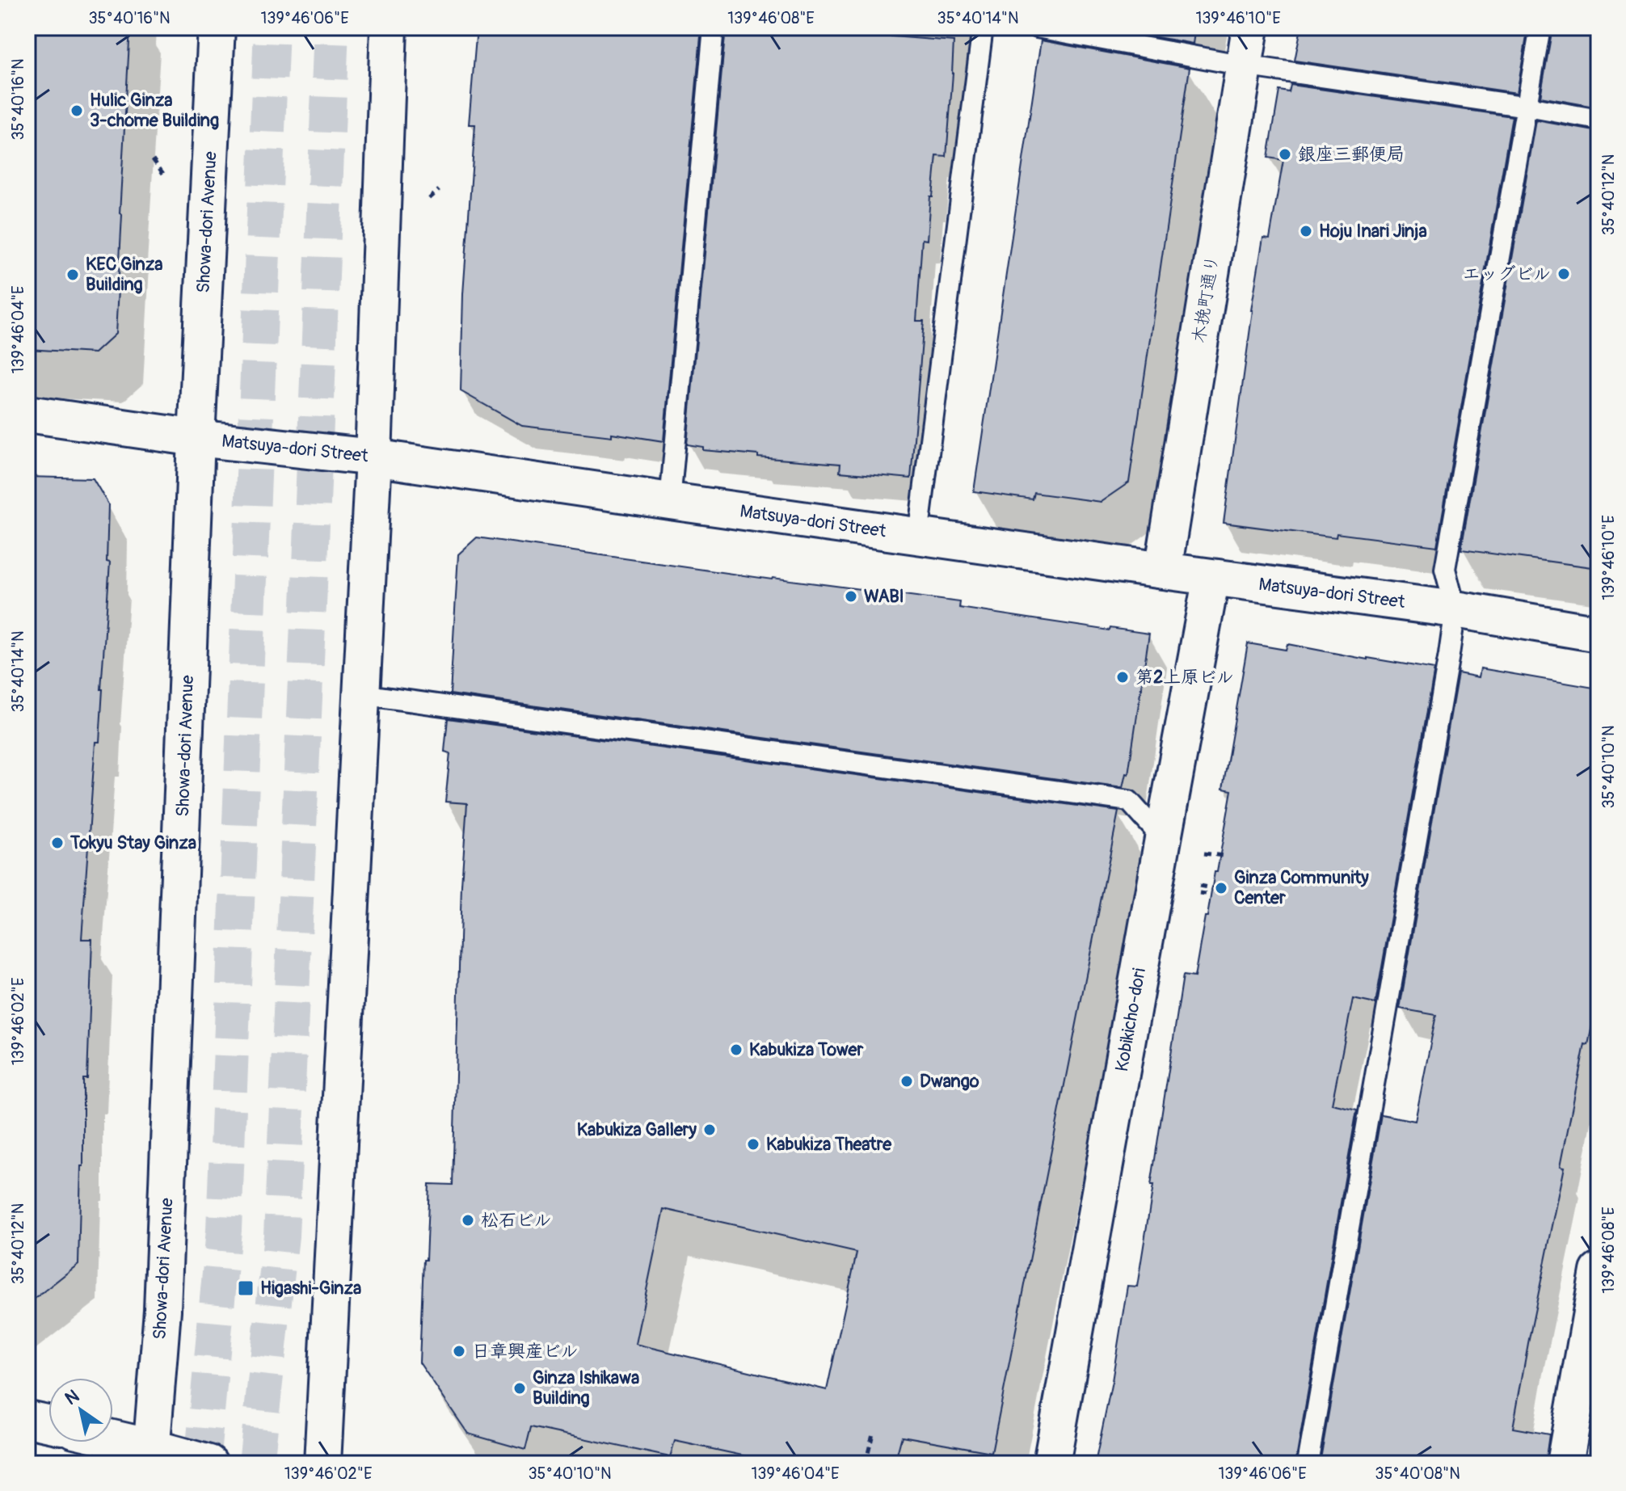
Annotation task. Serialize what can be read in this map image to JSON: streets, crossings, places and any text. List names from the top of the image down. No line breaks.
{"streets":{"street":["Showa-dori Avenue","木挽町通り","Matsuya-dori Street","Kobikicho-dori"]},"crossings":[["Showa-dori Avenue","Matsuya-dori Street"],["木挽町通り","Matsuya-dori Street"],["Matsuya-dori Street","Kobikicho-dori"]],"places":{"other":["Hulic Ginza 3-chome Building","銀座三郵便局","Hoju Inari Jinja","エッグビル","KEC Ginza Building","WABI","第2上原ビル","Tokyu Stay Ginza","Ginza Community Center","Kabukiza Tower","Dwango","Kabukiza Gallery","Kabukiza Theatre","松石ビル","日章興産ビル","Ginza Ishikawa Building"],"transit":["Higashi-Ginza"]},"north":"top left","coordinates":["35°40'16\"N","139°46'06\"E","139°46'08\"E","35°40'14\"N","139°46'10\"E","35°40'12\"N","139°46'04\"E","35°40'10\"N","139°46'02\"E","35°40'08\"N"]}
